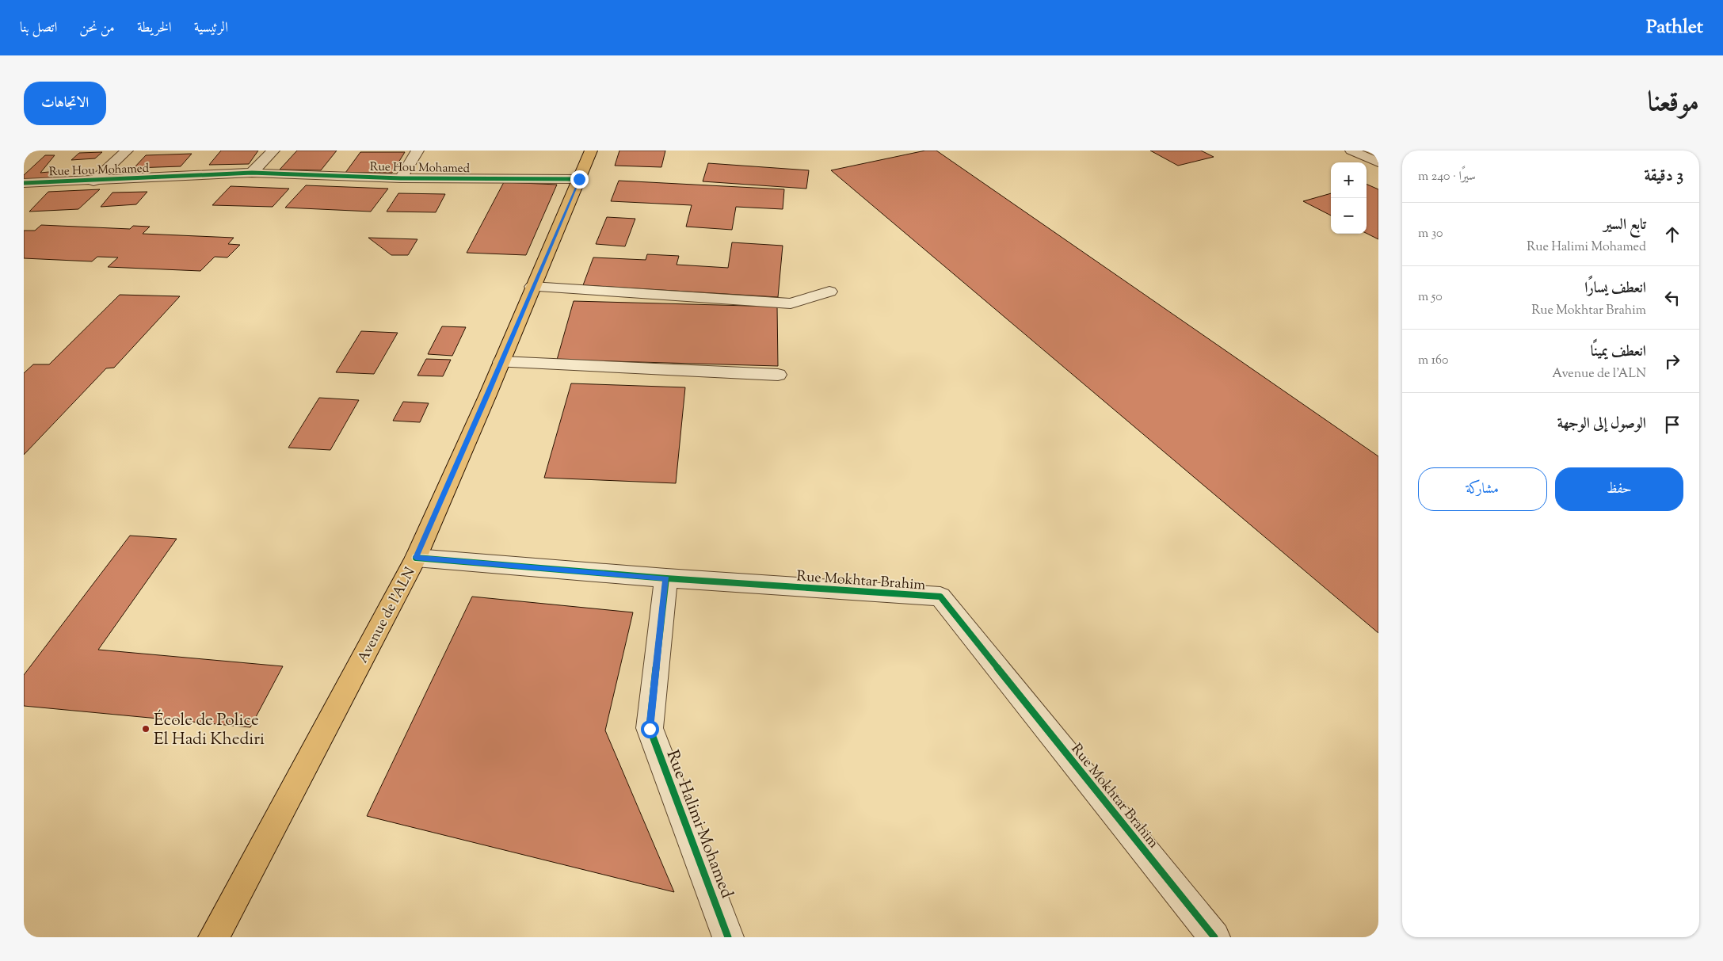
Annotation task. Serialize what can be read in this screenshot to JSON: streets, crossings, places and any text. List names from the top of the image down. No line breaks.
{"streets":{"main road":["Avenue de l'ALN"],"street":["Rue Hou Mohamed","Rue Mokhtar Brahim","Rue Halimi Mohamed"]},"crossings":[["Rue Hou Mohamed","Avenue de l'ALN"],["Rue Mokhtar Brahim","Avenue de l'ALN"],["Rue Mokhtar Brahim","Rue Halimi Mohamed"]],"places":["École de Police El Hadi Khediri"],"page":{"header":"Pathlet","nav":["الرئيسية","الخريطة","من نحن","اتصل بنا"],"title":"موقعنا","buttons":["الاتجاهات",["حفظ","مشاركة"]],"heading":["3 دقيقة","سيرًا · 240 m"],"map_buttons":["+","−"],"list":[["تابع السير","Rue Halimi Mohamed","30 m"],["انعطف يسارًا","Rue Mokhtar Brahim","50 m"],["انعطف يمينًا","Avenue de l'ALN","160 m"],"الوصول إلى الوجهة"]}}
